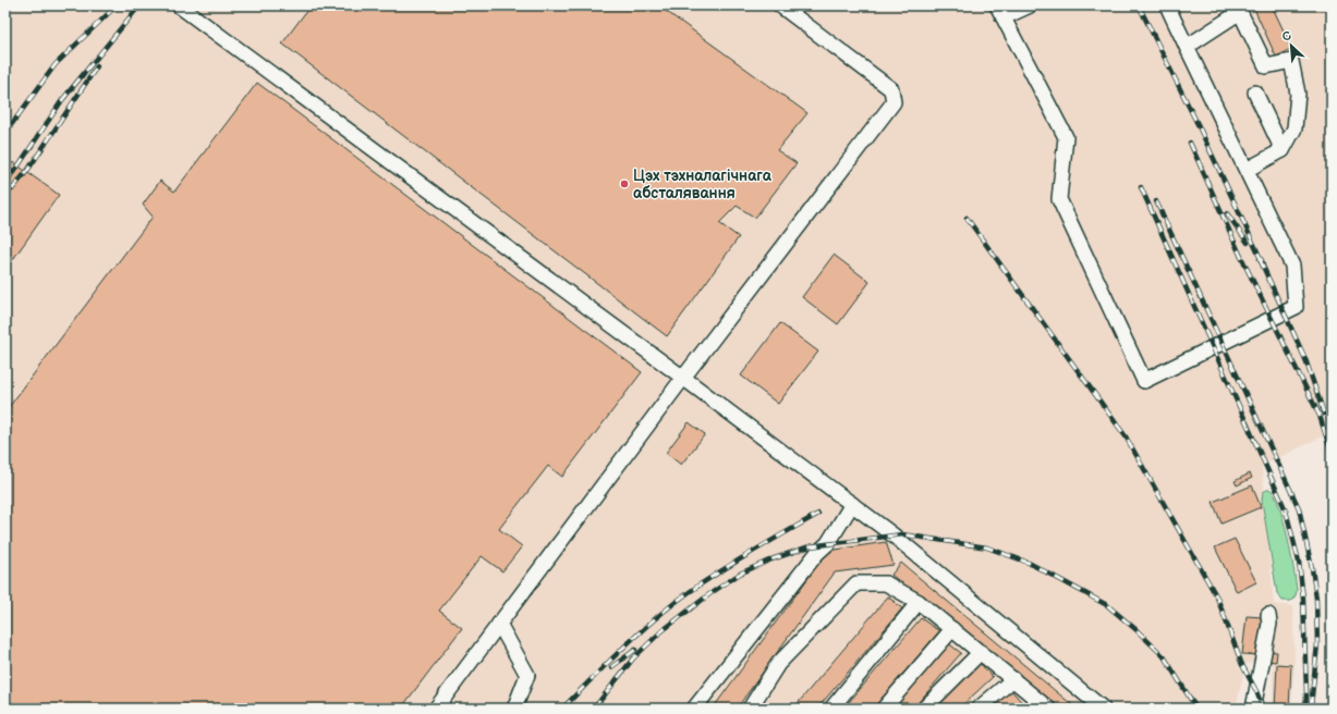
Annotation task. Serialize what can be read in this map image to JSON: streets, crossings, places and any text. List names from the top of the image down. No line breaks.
{"places":["Цэх тэхналагічнага абсталявання"],"north":"top left"}
